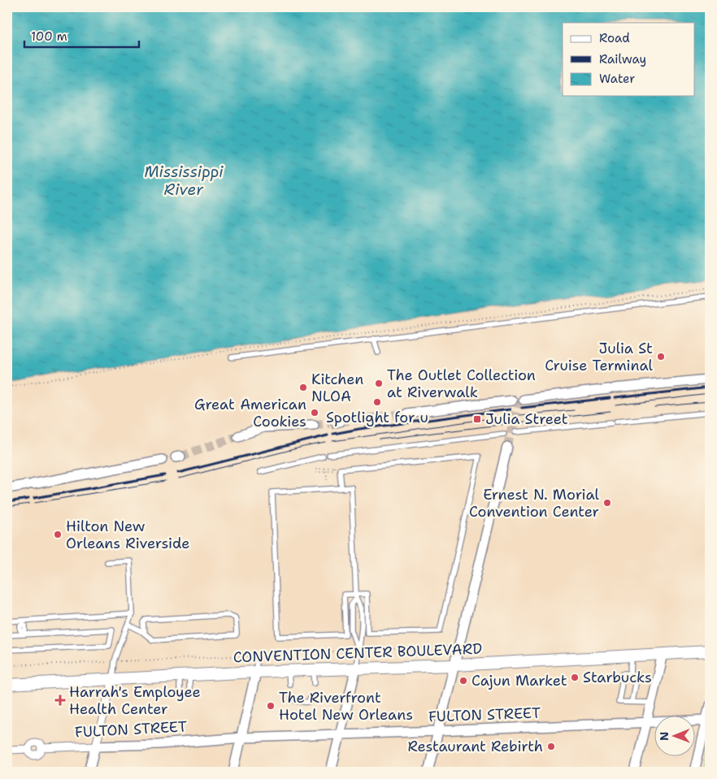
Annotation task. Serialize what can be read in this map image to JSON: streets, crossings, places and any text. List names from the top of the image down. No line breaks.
{"streets":{"street":["CONVENTION CENTER BOULEVARD","FULTON STREET"]},"water":["Mississippi River"],"places":{"other":["Julia St Cruise Terminal","The Outlet Collection at Riverwalk","Kitchen NLOA","Spotlight for u","Great American Cookies","Ernest N. Morial Convention Center","Hilton New Orleans Riverside","Starbucks","Cajun Market","The Riverfront Hotel New Orleans","Restaurant Rebirth"],"transit":["Julia Street"],"health":["Harrah's Employee Health Center"]},"legend":["Road","Railway","Water"],"scale_bar":"100 m","north":"left"}
